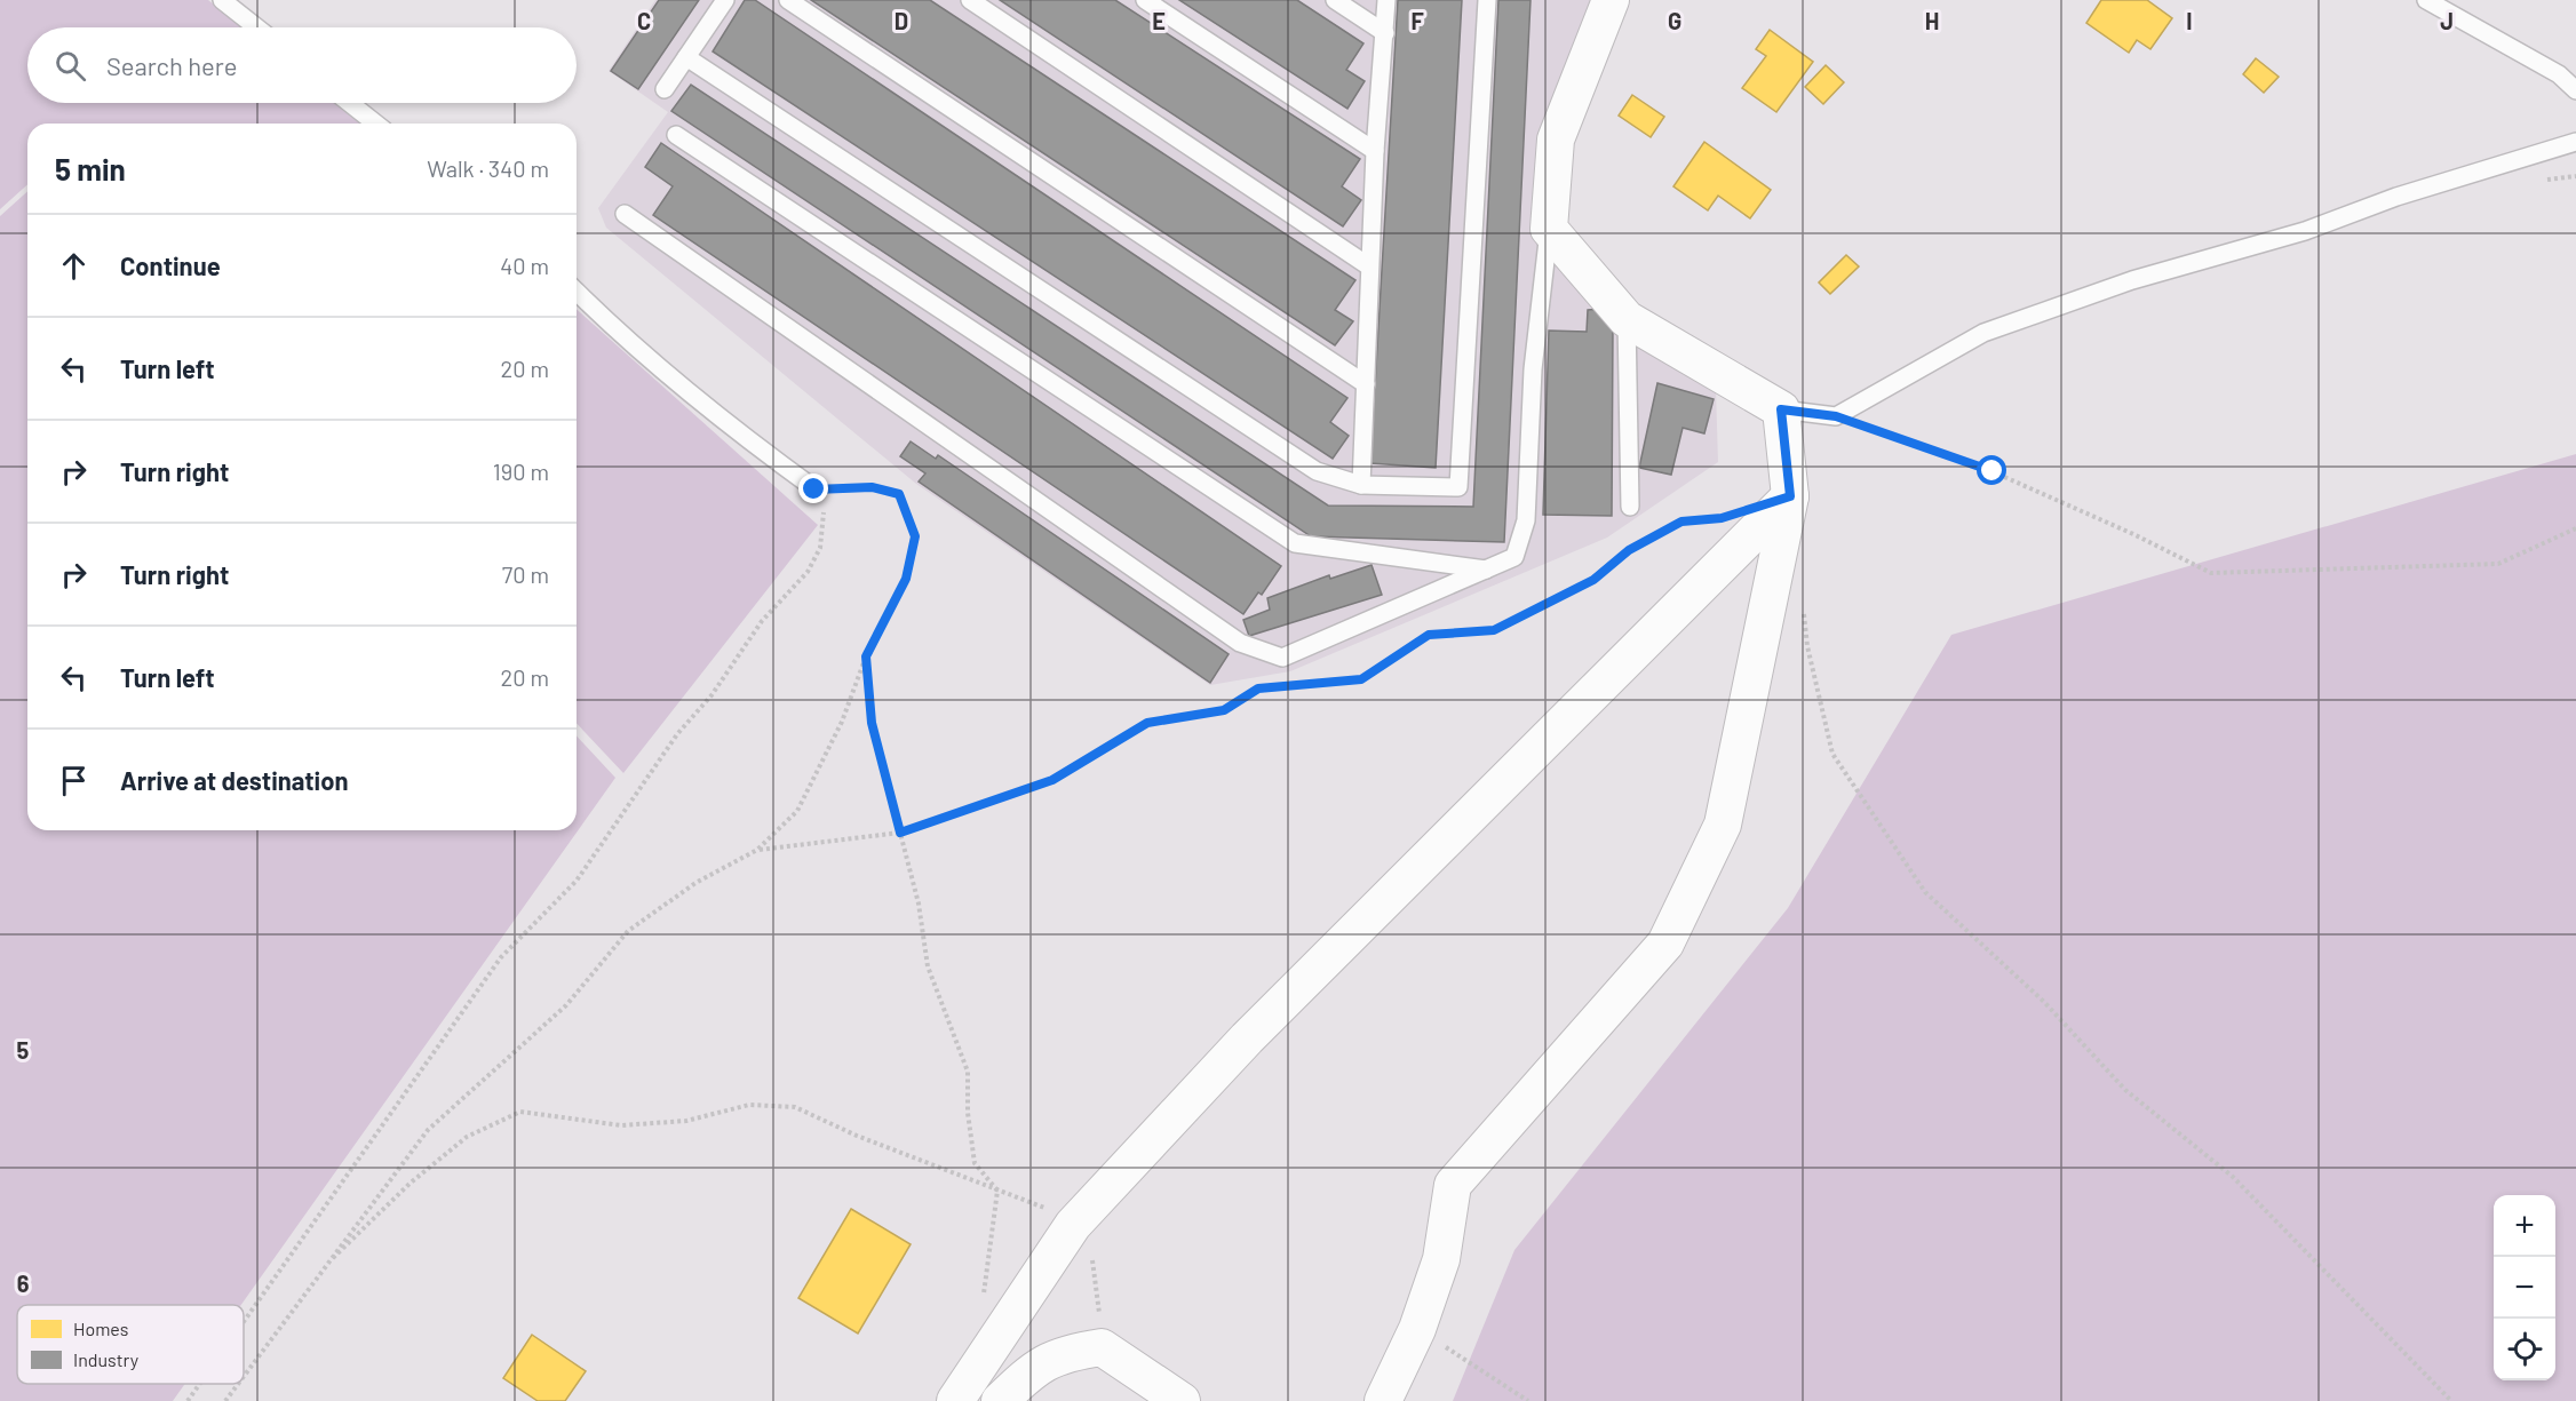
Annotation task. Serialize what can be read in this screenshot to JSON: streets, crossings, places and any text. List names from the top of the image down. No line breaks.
{"legend":["Homes","Industry"],"page":{"search":"Search here","heading":["5 min","Walk · 340 m"],"list":[["Continue","40 m"],["Turn left","20 m"],["Turn right","190 m"],["Turn right","70 m"],["Turn left","20 m"],"Arrive at destination"],"map_buttons":["+","−"]},"grid":{"columns":["C","D","E","F","G","H","I","J"],"rows":["5","6"]}}
